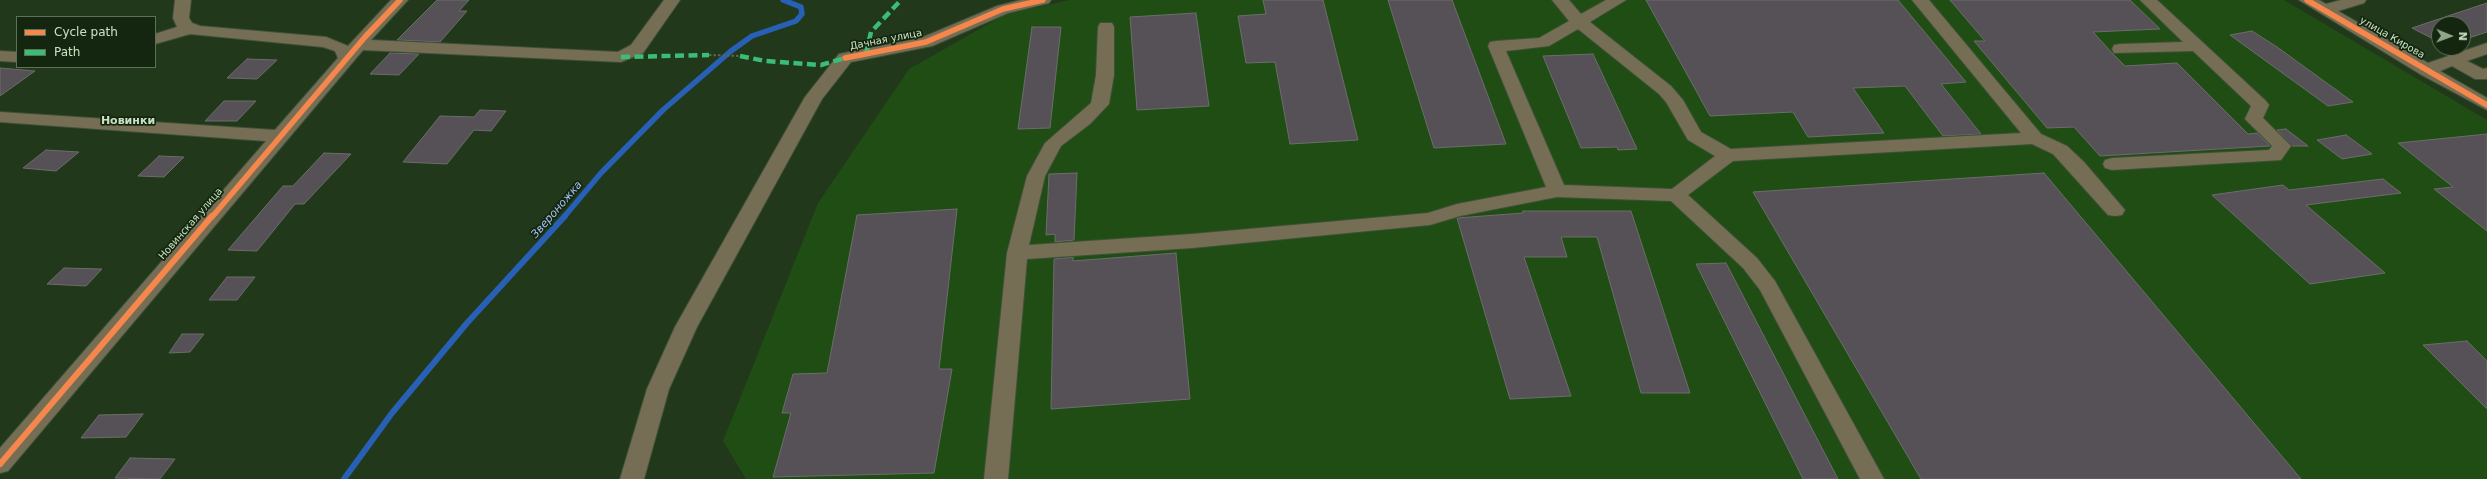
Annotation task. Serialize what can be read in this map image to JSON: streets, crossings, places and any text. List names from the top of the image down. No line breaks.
{"streets":{"street":["улица Кирова","Дачная улица","Новинская улица"]},"districts":["Новинки"],"water":["Звероножка"],"legend":["Cycle path","Path"],"north":"right"}
